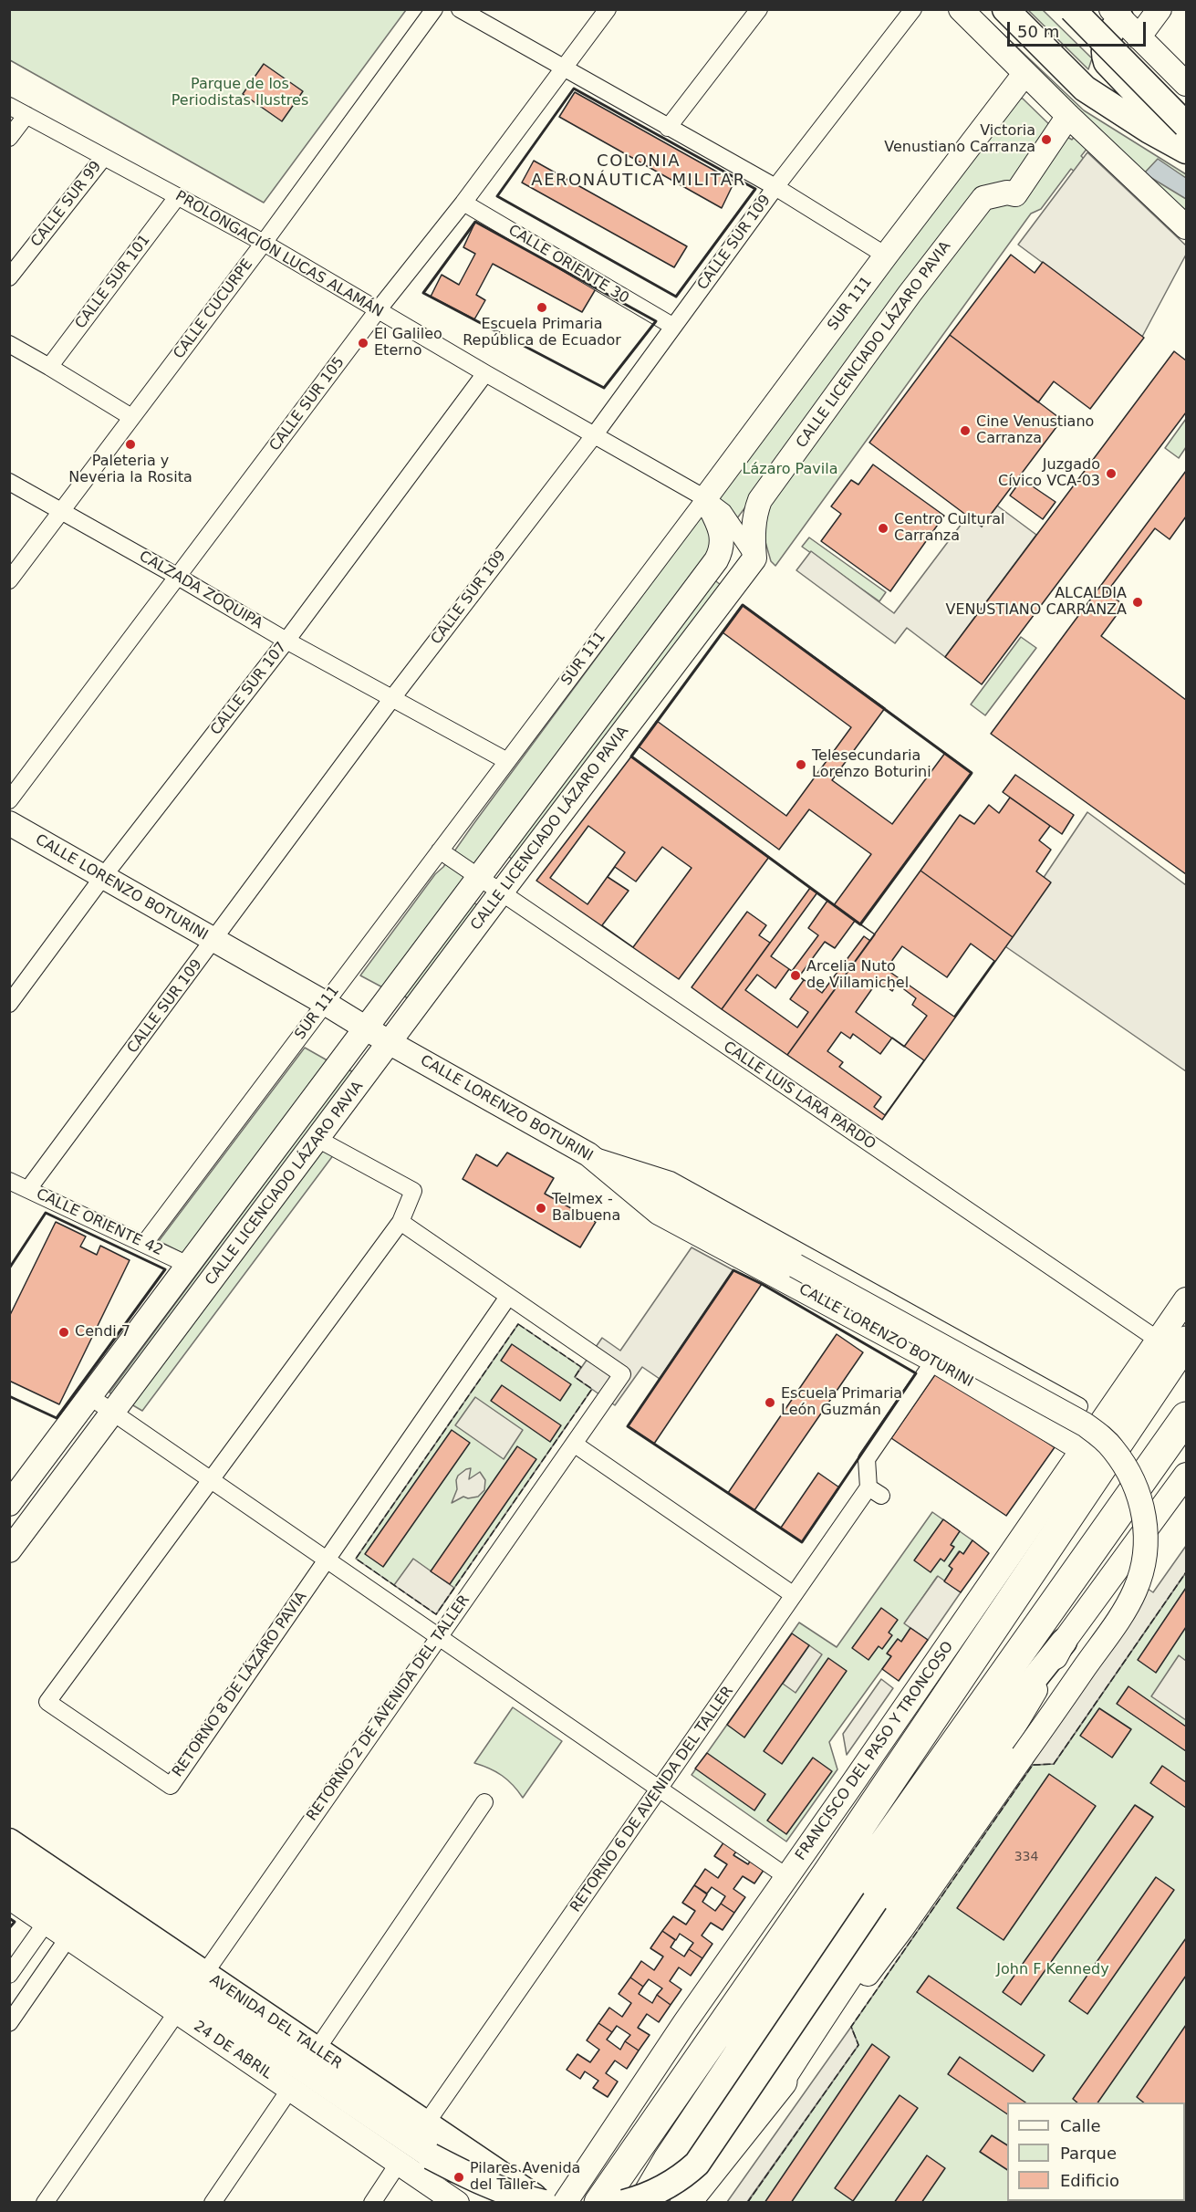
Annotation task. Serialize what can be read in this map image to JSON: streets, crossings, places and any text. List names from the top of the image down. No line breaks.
{"streets":{"highway":["FRANCISCO DEL PASO Y TRONCOSO"],"main road":["AVENIDA DEL TALLER"],"street":["CALLE SUR 99","CALLE SUR 109","PROLONGACIÓN LUCAS ALAMÁN","CALLE ORIENTE 30","CALLE SUR 101","SUR 111","CALLE CUCURPE","CALLE LICENCIADO LÁZARO PAVIA","CALLE SUR 105","CALZADA ZOQUIPA","CALLE SUR 107","CALLE LORENZO BOTURINI","CALLE LUIS LARA PARDO","CALLE ORIENTE 42","RETORNO 8 DE LÁZARO PAVIA","RETORNO 2 DE AVENIDA DEL TALLER","RETORNO 6 DE AVENIDA DEL TALLER","24 DE ABRIL"]},"crossings":[["CALLE SUR 99","PROLONGACIÓN LUCAS ALAMÁN"],["CALLE SUR 109","PROLONGACIÓN LUCAS ALAMÁN"],["CALLE SUR 109","CALLE ORIENTE 30"],["CALLE SUR 109","CALZADA ZOQUIPA"],["CALLE SUR 109","CALLE LORENZO BOTURINI"],["CALLE SUR 109","CALLE ORIENTE 42"],["PROLONGACIÓN LUCAS ALAMÁN","CALLE SUR 101"],["PROLONGACIÓN LUCAS ALAMÁN","SUR 111"],["PROLONGACIÓN LUCAS ALAMÁN","CALLE CUCURPE"],["PROLONGACIÓN LUCAS ALAMÁN","CALLE LICENCIADO LÁZARO PAVIA"],["PROLONGACIÓN LUCAS ALAMÁN","CALLE SUR 105"],["PROLONGACIÓN LUCAS ALAMÁN","CALLE SUR 107"],["CALLE ORIENTE 30","CALLE SUR 105"],["SUR 111","CALLE LICENCIADO LÁZARO PAVIA"],["SUR 111","CALZADA ZOQUIPA"],["SUR 111","CALLE LORENZO BOTURINI"],["SUR 111","CALLE LUIS LARA PARDO"],["SUR 111","CALLE ORIENTE 42"],["CALLE CUCURPE","CALZADA ZOQUIPA"],["CALLE LICENCIADO LÁZARO PAVIA","CALLE LORENZO BOTURINI"],["CALLE LICENCIADO LÁZARO PAVIA","CALLE LUIS LARA PARDO"],["CALLE LICENCIADO LÁZARO PAVIA","CALLE ORIENTE 42"],["CALLE LICENCIADO LÁZARO PAVIA","RETORNO 8 DE LÁZARO PAVIA"],["CALLE SUR 105","CALZADA ZOQUIPA"],["CALZADA ZOQUIPA","CALLE SUR 107"],["CALLE SUR 107","CALLE LORENZO BOTURINI"],["CALLE LORENZO BOTURINI","FRANCISCO DEL PASO Y TRONCOSO"],["CALLE LORENZO BOTURINI","RETORNO 6 DE AVENIDA DEL TALLER"],["CALLE LUIS LARA PARDO","FRANCISCO DEL PASO Y TRONCOSO"],["RETORNO 8 DE LÁZARO PAVIA","RETORNO 2 DE AVENIDA DEL TALLER"],["RETORNO 2 DE AVENIDA DEL TALLER","AVENIDA DEL TALLER"],["RETORNO 6 DE AVENIDA DEL TALLER","AVENIDA DEL TALLER"]],"districts":["COLONIA AERONÁUTICA MILITAR"],"parks":["Parque de los Periodistas Ilustres","Lázaro Pavila","John F Kennedy"],"places":["Victoria Venustiano Carranza","Escuela Primaria República de Ecuador","El Galileo Eterno","Cine Venustiano Carranza","Paleteria y Neveria la Rosita","Juzgado Cívico VCA-03","Centro Cultural Carranza","ALCALDIA VENUSTIANO CARRANZA","Telesecundaria Lorenzo Boturini","Arcelia Nuto de Villamichel","Telmex - Balbuena","Cendi 7","Escuela Primaria León Guzmán","Pilares Avenida del Taller"],"house_numbers":["334"],"legend":["Calle","Parque","Edificio"],"scale_bar":"50 m"}
